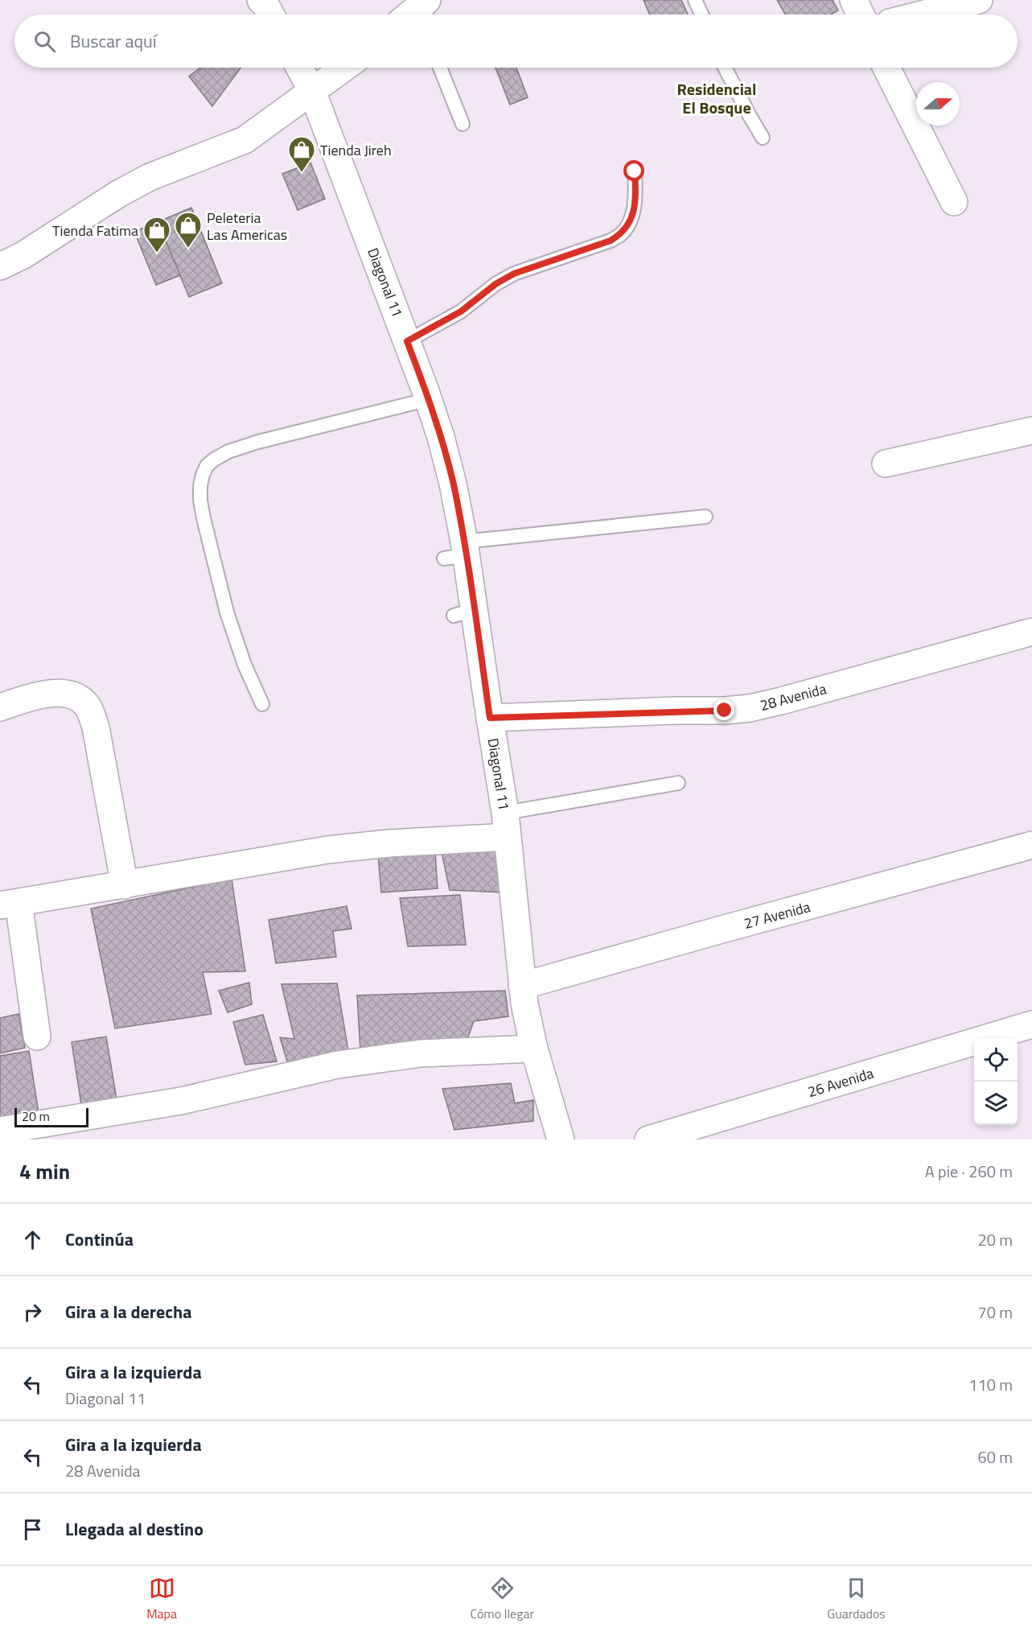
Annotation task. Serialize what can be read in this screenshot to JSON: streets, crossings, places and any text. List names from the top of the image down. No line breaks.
{"streets":{"street":["Diagonal 11","28 Avenida","27 Avenida","26 Avenida"]},"crossings":[["Diagonal 11","28 Avenida"],["Diagonal 11","27 Avenida"]],"districts":["Residencial El Bosque"],"places":{"shop":["Tienda Jireh","Peleteria Las Americas","Tienda Fatima"]},"scale_bar":"20 m","north":"right","page":{"search":"Buscar aquí","scale":"20 m","heading":["4 min","A pie · 260 m"],"list":[["Continúa","20 m"],["Gira a la derecha","70 m"],["Gira a la izquierda","Diagonal 11","110 m"],["Gira a la izquierda","28 Avenida","60 m"],"Llegada al destino"],"nav":["Mapa","Cómo llegar","Guardados"]}}
